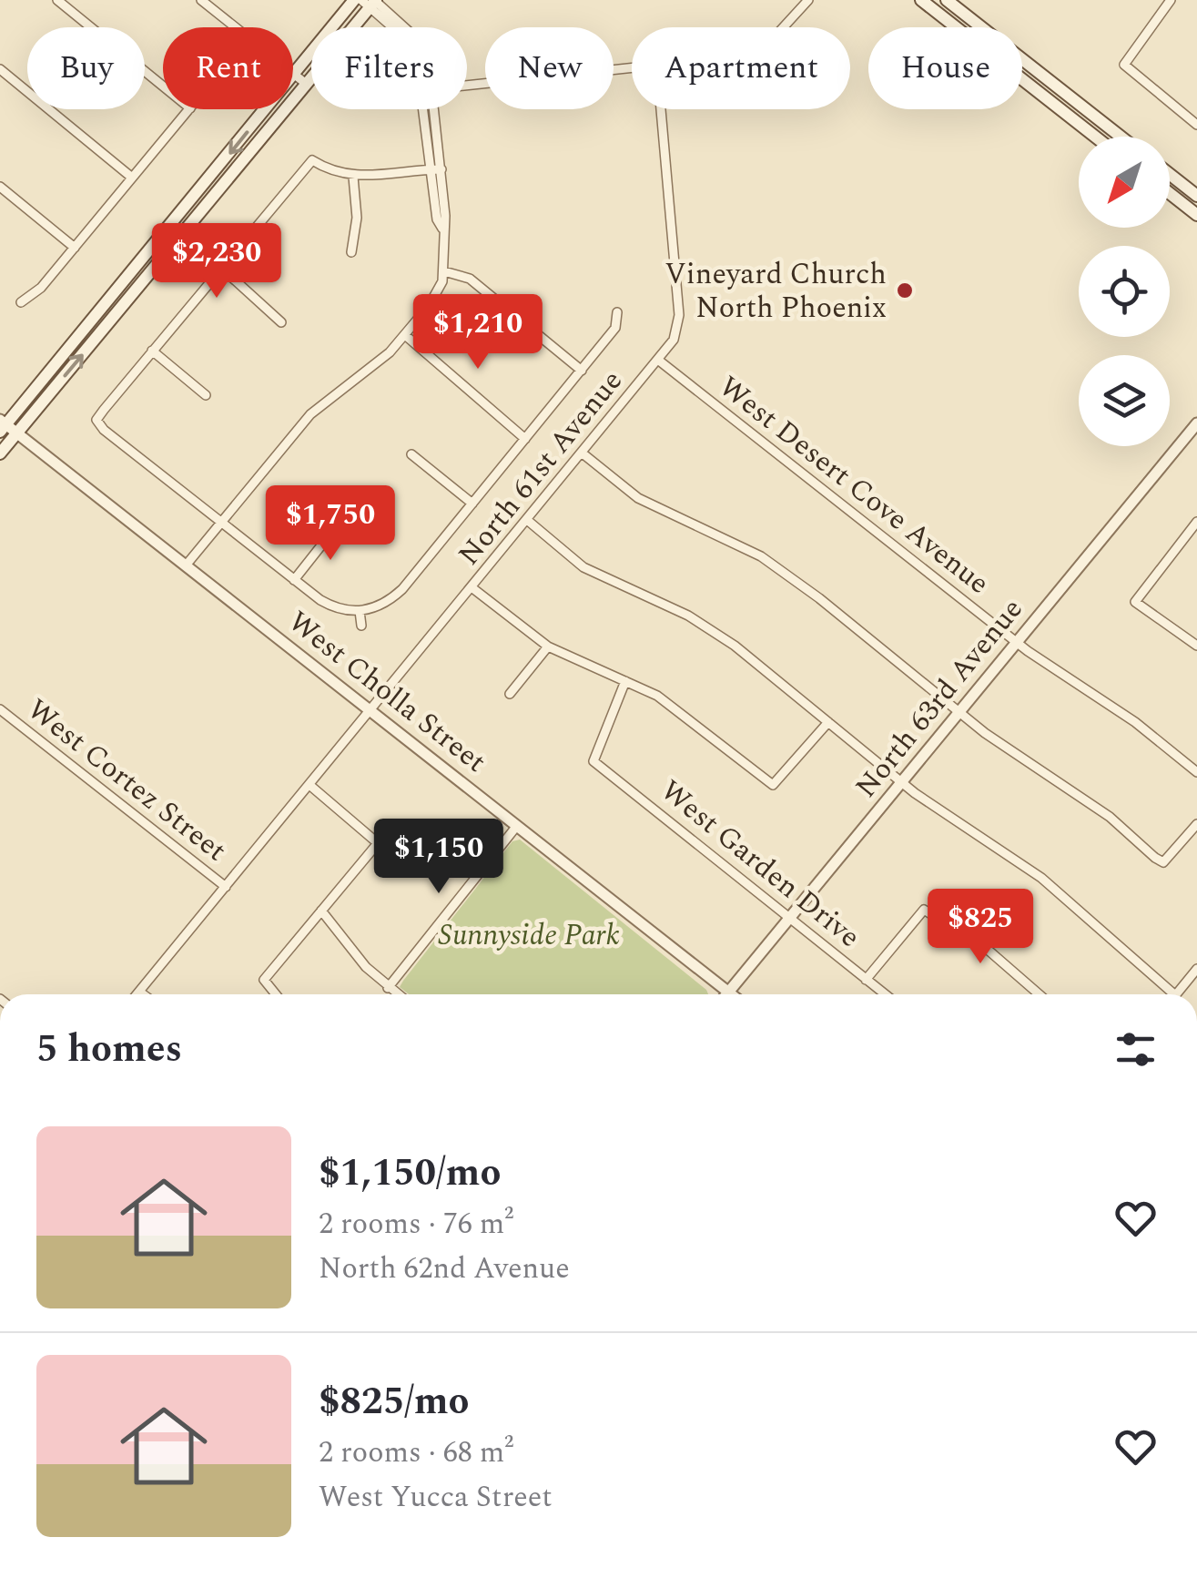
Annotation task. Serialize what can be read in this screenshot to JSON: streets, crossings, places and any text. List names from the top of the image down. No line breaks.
{"streets":{"street":["North 61st Avenue","West Desert Cove Avenue","West Cholla Street","North 63rd Avenue","West Cortez Street","West Garden Drive"]},"crossings":[["North 61st Avenue","West Desert Cove Avenue"],["North 61st Avenue","West Cholla Street"],["North 61st Avenue","West Cortez Street"],["West Desert Cove Avenue","North 63rd Avenue"],["West Cholla Street","North 63rd Avenue"],["North 63rd Avenue","West Garden Drive"]],"parks":["Sunnyside Park"],"places":["Vineyard Church North Phoenix"],"north":"bottom left","page":{"chip":["Buy","Rent","Filters","New","Apartment","House"],"price":["$2,230","$1,210","$1,750","$1,150","$825"],"heading":"5 homes","list":[{"name":"$1,150/mo","note":"2 rooms · 76 m² · North 62nd Avenue"},{"name":"$825/mo","note":"2 rooms · 68 m² · West Yucca Street"}]}}
